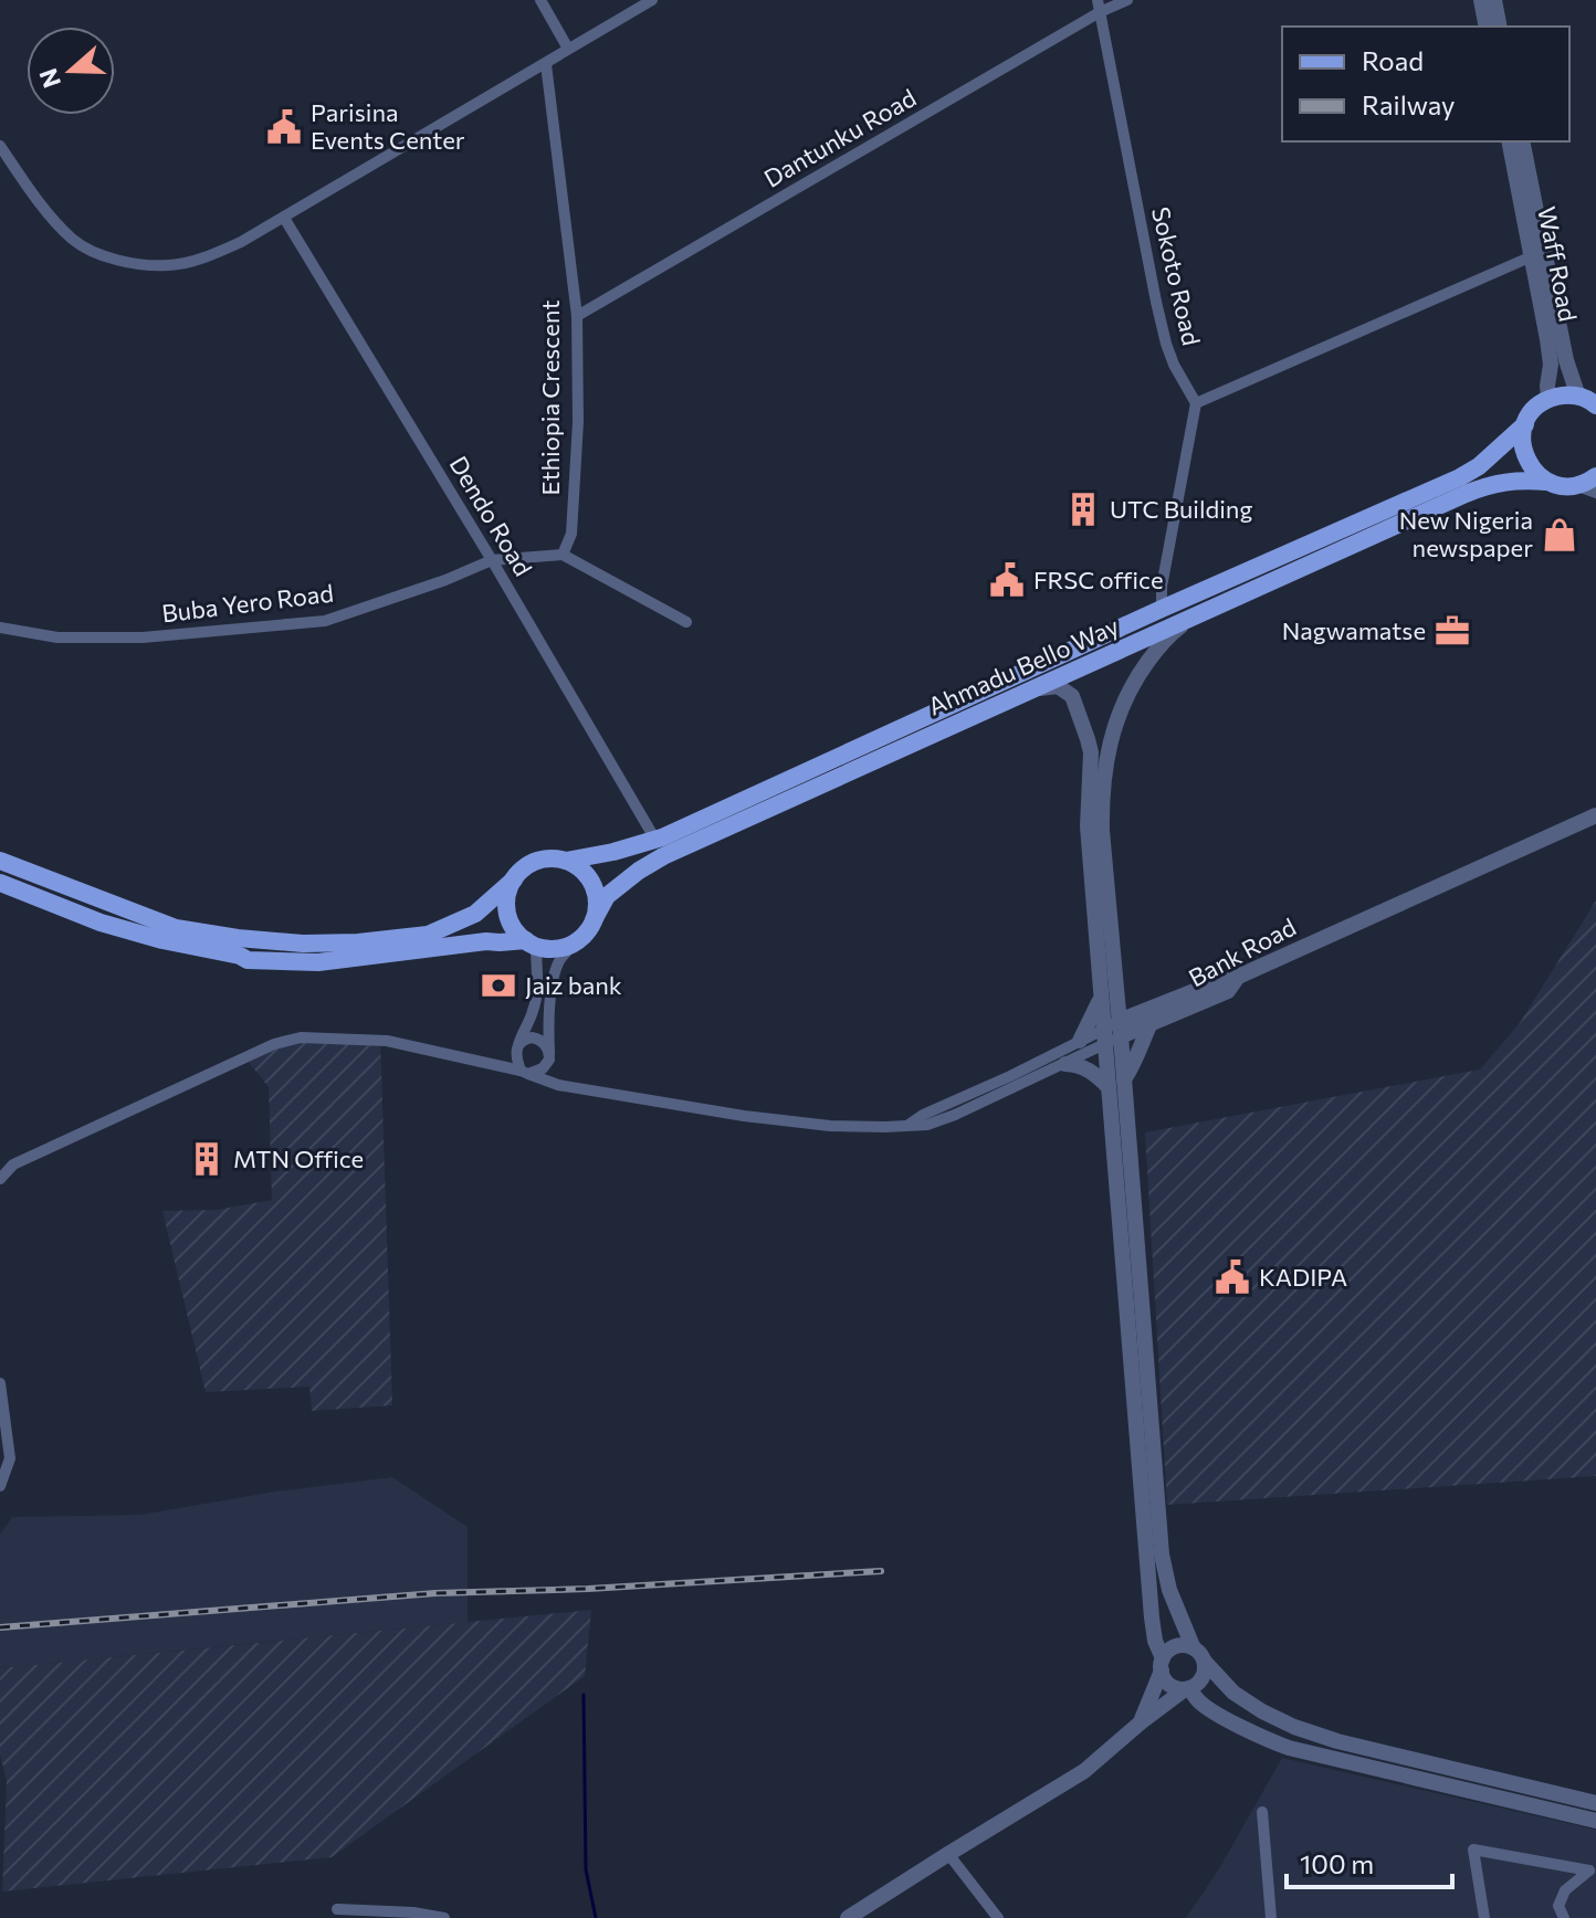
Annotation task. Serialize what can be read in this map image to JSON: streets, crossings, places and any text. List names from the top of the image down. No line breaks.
{"streets":{"main road":["Ahmadu Bello Way"],"street":["Dantunku Road","Waff Road","Sokoto Road","Ethiopia Crescent","Dendo Road","Buba Yero Road","Bank Road"]},"crossings":[["Dantunku Road","Sokoto Road"],["Dantunku Road","Ethiopia Crescent"],["Waff Road","Ahmadu Bello Way"],["Dendo Road","Buba Yero Road"],["Dendo Road","Ahmadu Bello Way"]],"places":{"public building":["Parisina Events Center","FRSC office","KADIPA"],"building":["UTC Building","MTN Office"],"shop":["New Nigeria newspaper"],"office":["Nagwamatse"],"bank":["Jaiz bank"]},"legend":["Road","Railway"],"scale_bar":"100 m","north":"left"}
